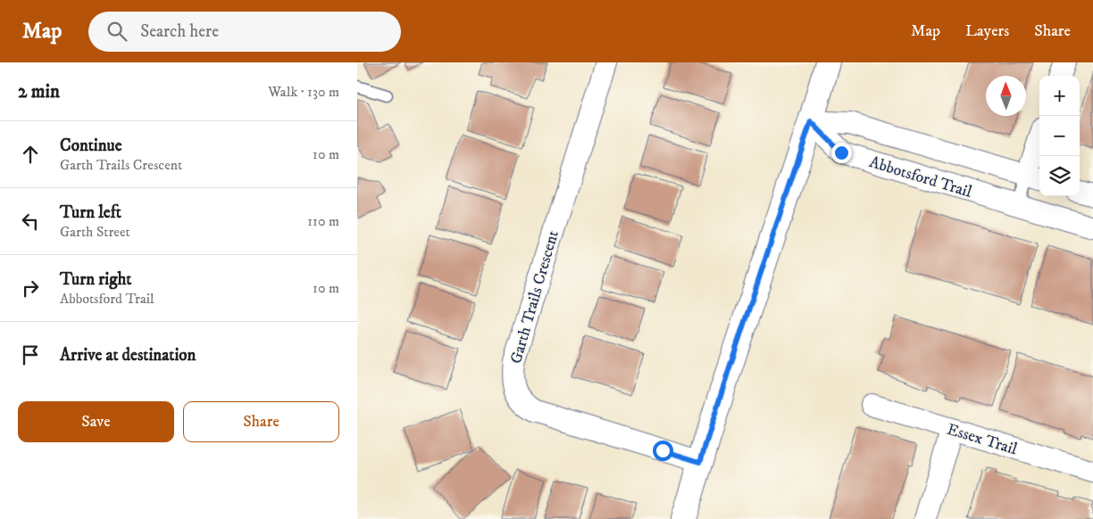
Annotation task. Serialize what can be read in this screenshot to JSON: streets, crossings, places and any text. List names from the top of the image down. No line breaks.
{"streets":{"street":["Abbotsford Trail","Garth Trails Crescent","Essex Trail"]},"north":"top","page":{"header":"Map","search":"Search here","nav":["Map","Layers","Share"],"heading":["2 min","Walk · 130 m"],"map_buttons":["+","−"],"list":[["Continue","Garth Trails Crescent","10 m"],["Turn left","Garth Street","110 m"],["Turn right","Abbotsford Trail","10 m"],"Arrive at destination"],"buttons":["Save","Share"]}}
